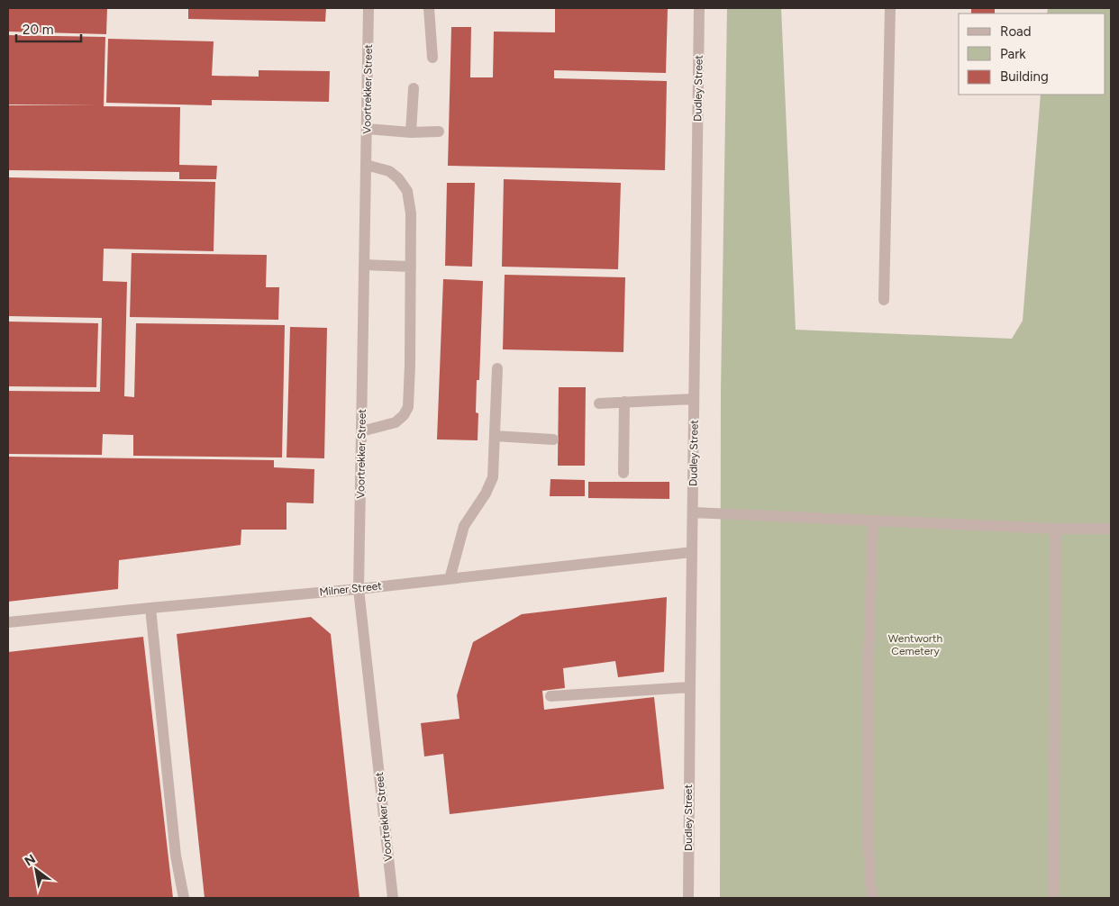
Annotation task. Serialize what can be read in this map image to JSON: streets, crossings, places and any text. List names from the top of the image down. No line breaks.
{"streets":{"street":["Dudley Street","Voortrekker Street","Milner Street"]},"crossings":[["Dudley Street","Milner Street"],["Voortrekker Street","Milner Street"]],"parks":["Wentworth Cemetery"],"legend":["Road","Park","Building"],"scale_bar":"20 m","north":"top left"}
